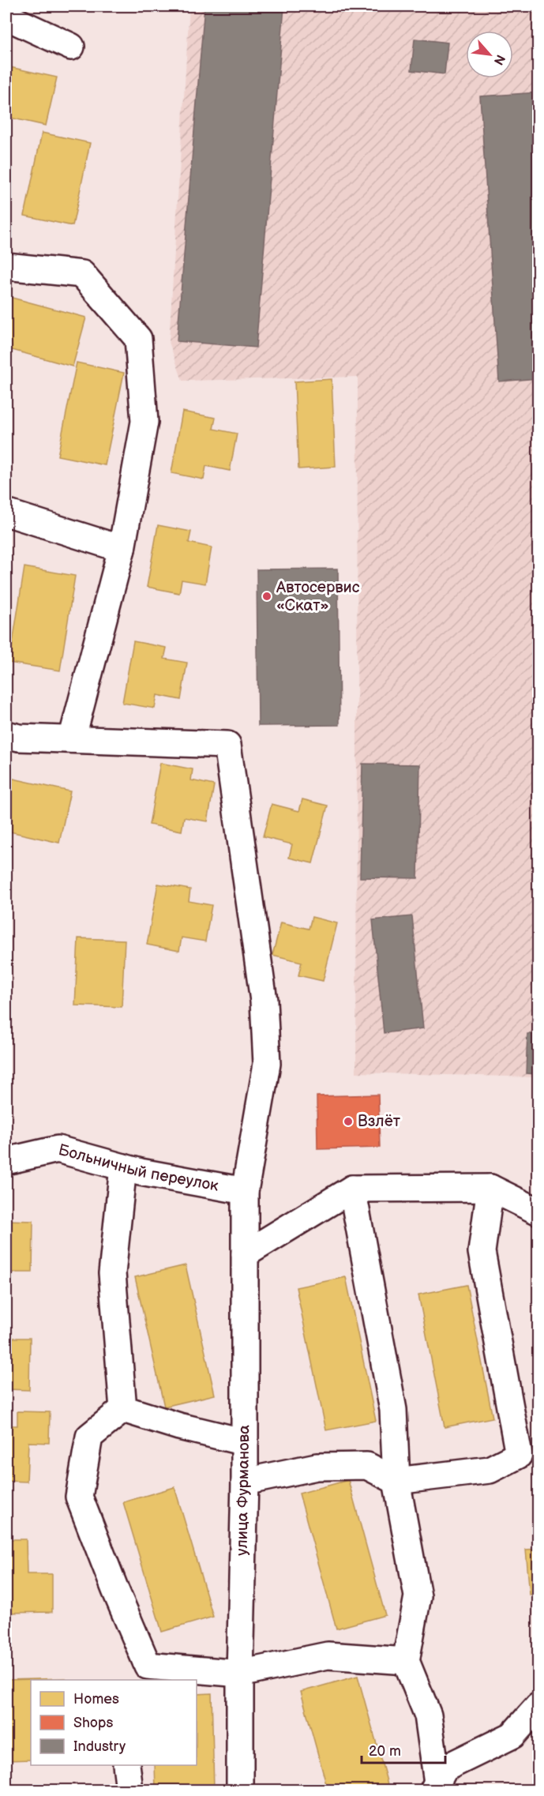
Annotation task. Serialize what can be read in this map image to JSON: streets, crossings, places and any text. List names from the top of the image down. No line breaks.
{"streets":{"street":["Больничный переулок","улица Фурманова"]},"crossings":[["Больничный переулок","улица Фурманова"]],"places":["Автосервис «Скат»","Взлёт"],"legend":["Homes","Shops","Industry"],"scale_bar":"20 m","north":"bottom right"}
